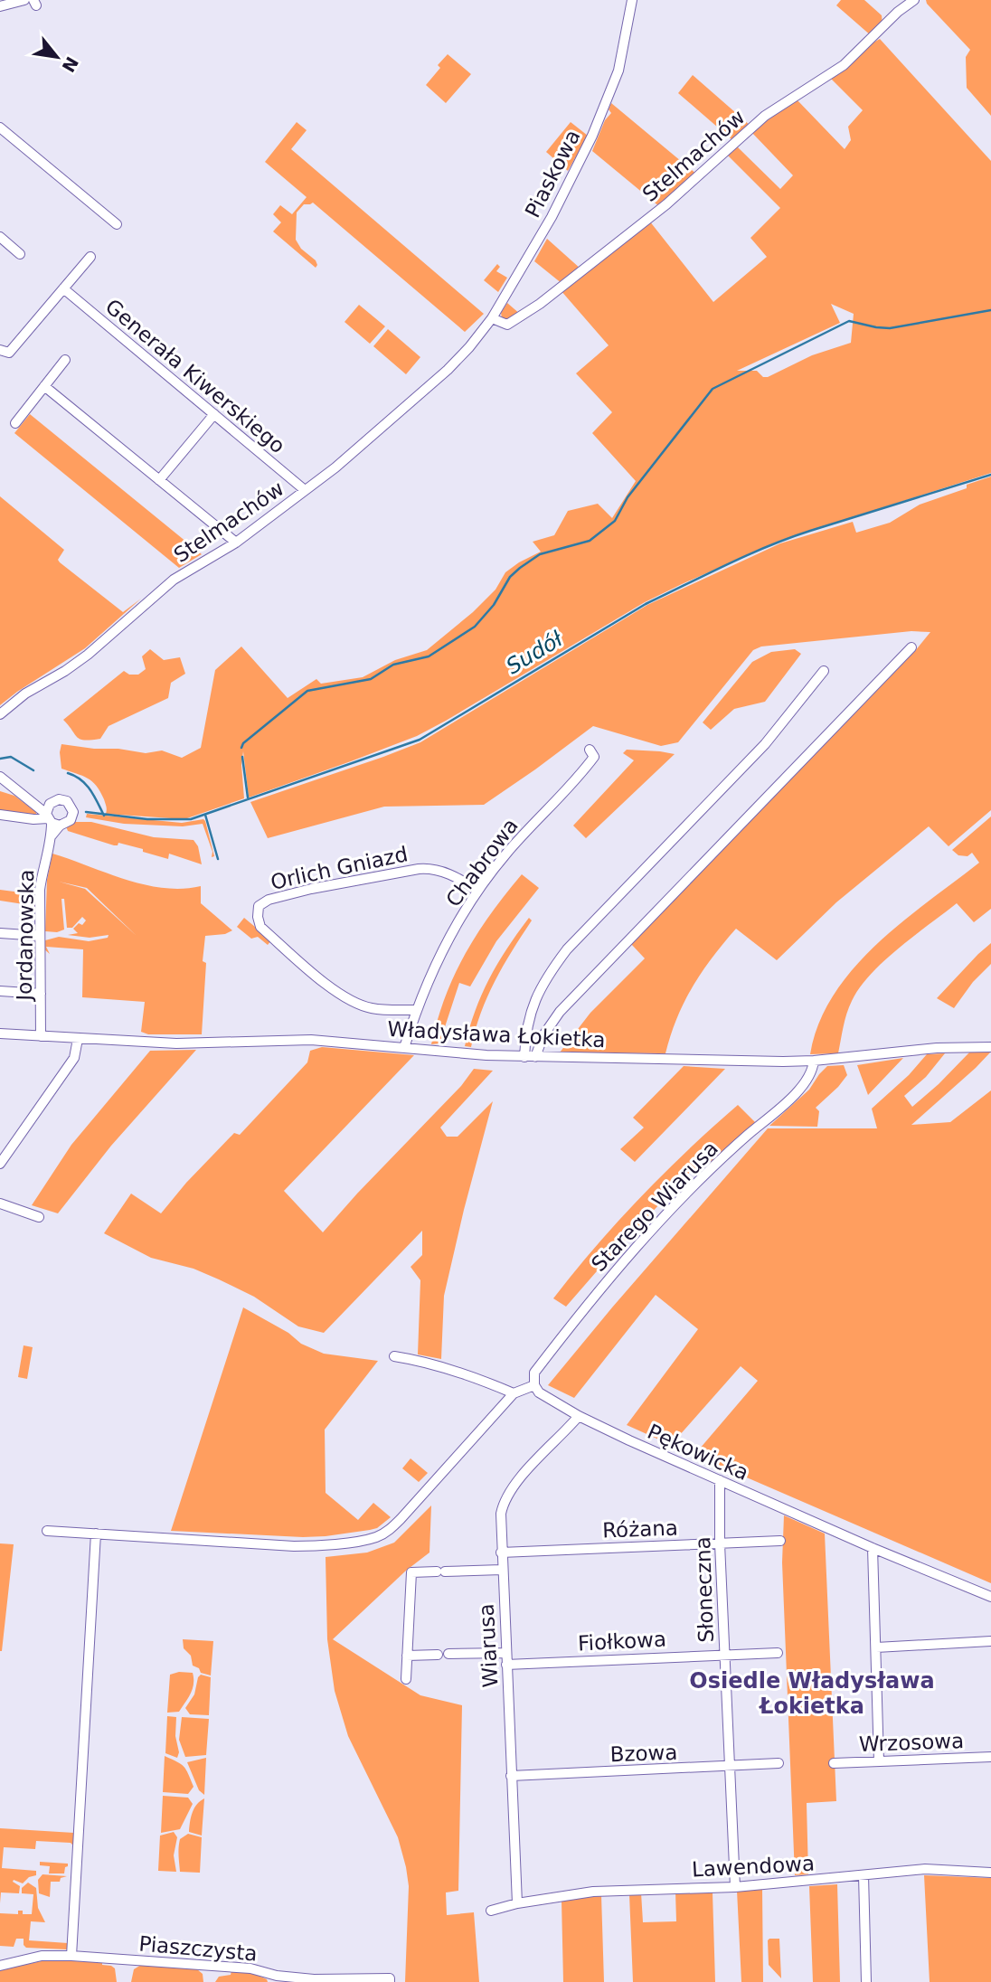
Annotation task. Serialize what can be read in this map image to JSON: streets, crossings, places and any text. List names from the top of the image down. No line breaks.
{"streets":{"street":["Stelmachów","Piaskowa","Generała Kiwerskiego","Chabrowa","Orlich Gniazd","Jordanowska","Władysława Łokietka","Starego Wiarusa","Pękowicka","Różana","Słoneczna","Fiołkowa","Wiarusa","Wrzosowa","Bzowa","Lawendowa","Piaszczysta"]},"crossings":[["Stelmachów","Piaskowa"],["Stelmachów","Generała Kiwerskiego"],["Chabrowa","Orlich Gniazd"],["Chabrowa","Władysława Łokietka"],["Jordanowska","Władysława Łokietka"],["Władysława Łokietka","Starego Wiarusa"],["Starego Wiarusa","Pękowicka"],["Pękowicka","Słoneczna"],["Pękowicka","Wiarusa"],["Różana","Słoneczna"],["Różana","Wiarusa"],["Słoneczna","Fiołkowa"],["Słoneczna","Bzowa"],["Słoneczna","Lawendowa"],["Fiołkowa","Wiarusa"],["Wiarusa","Bzowa"],["Wiarusa","Lawendowa"]],"districts":["Osiedle Władysława Łokietka"],"water":["Sudół"],"north":"bottom right"}
